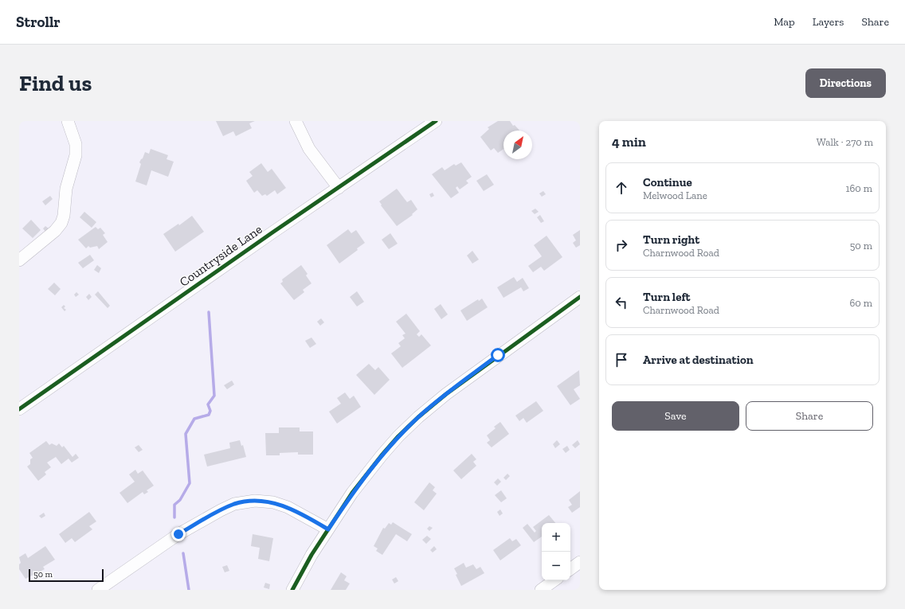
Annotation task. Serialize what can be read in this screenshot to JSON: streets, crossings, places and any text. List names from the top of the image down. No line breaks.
{"streets":{"street":["Countryside Lane"]},"scale_bar":"50 m","north":"top right","page":{"header":"Strollr","nav":["Map","Layers","Share"],"buttons":["Directions",["Save","Share"]],"title":"Find us","heading":["4 min","Walk · 270 m"],"list":[["Continue","Melwood Lane","160 m"],["Turn right","Charnwood Road","50 m"],["Turn left","Charnwood Road","60 m"],"Arrive at destination"],"map_buttons":["+","−"],"scale":"50 m"}}
